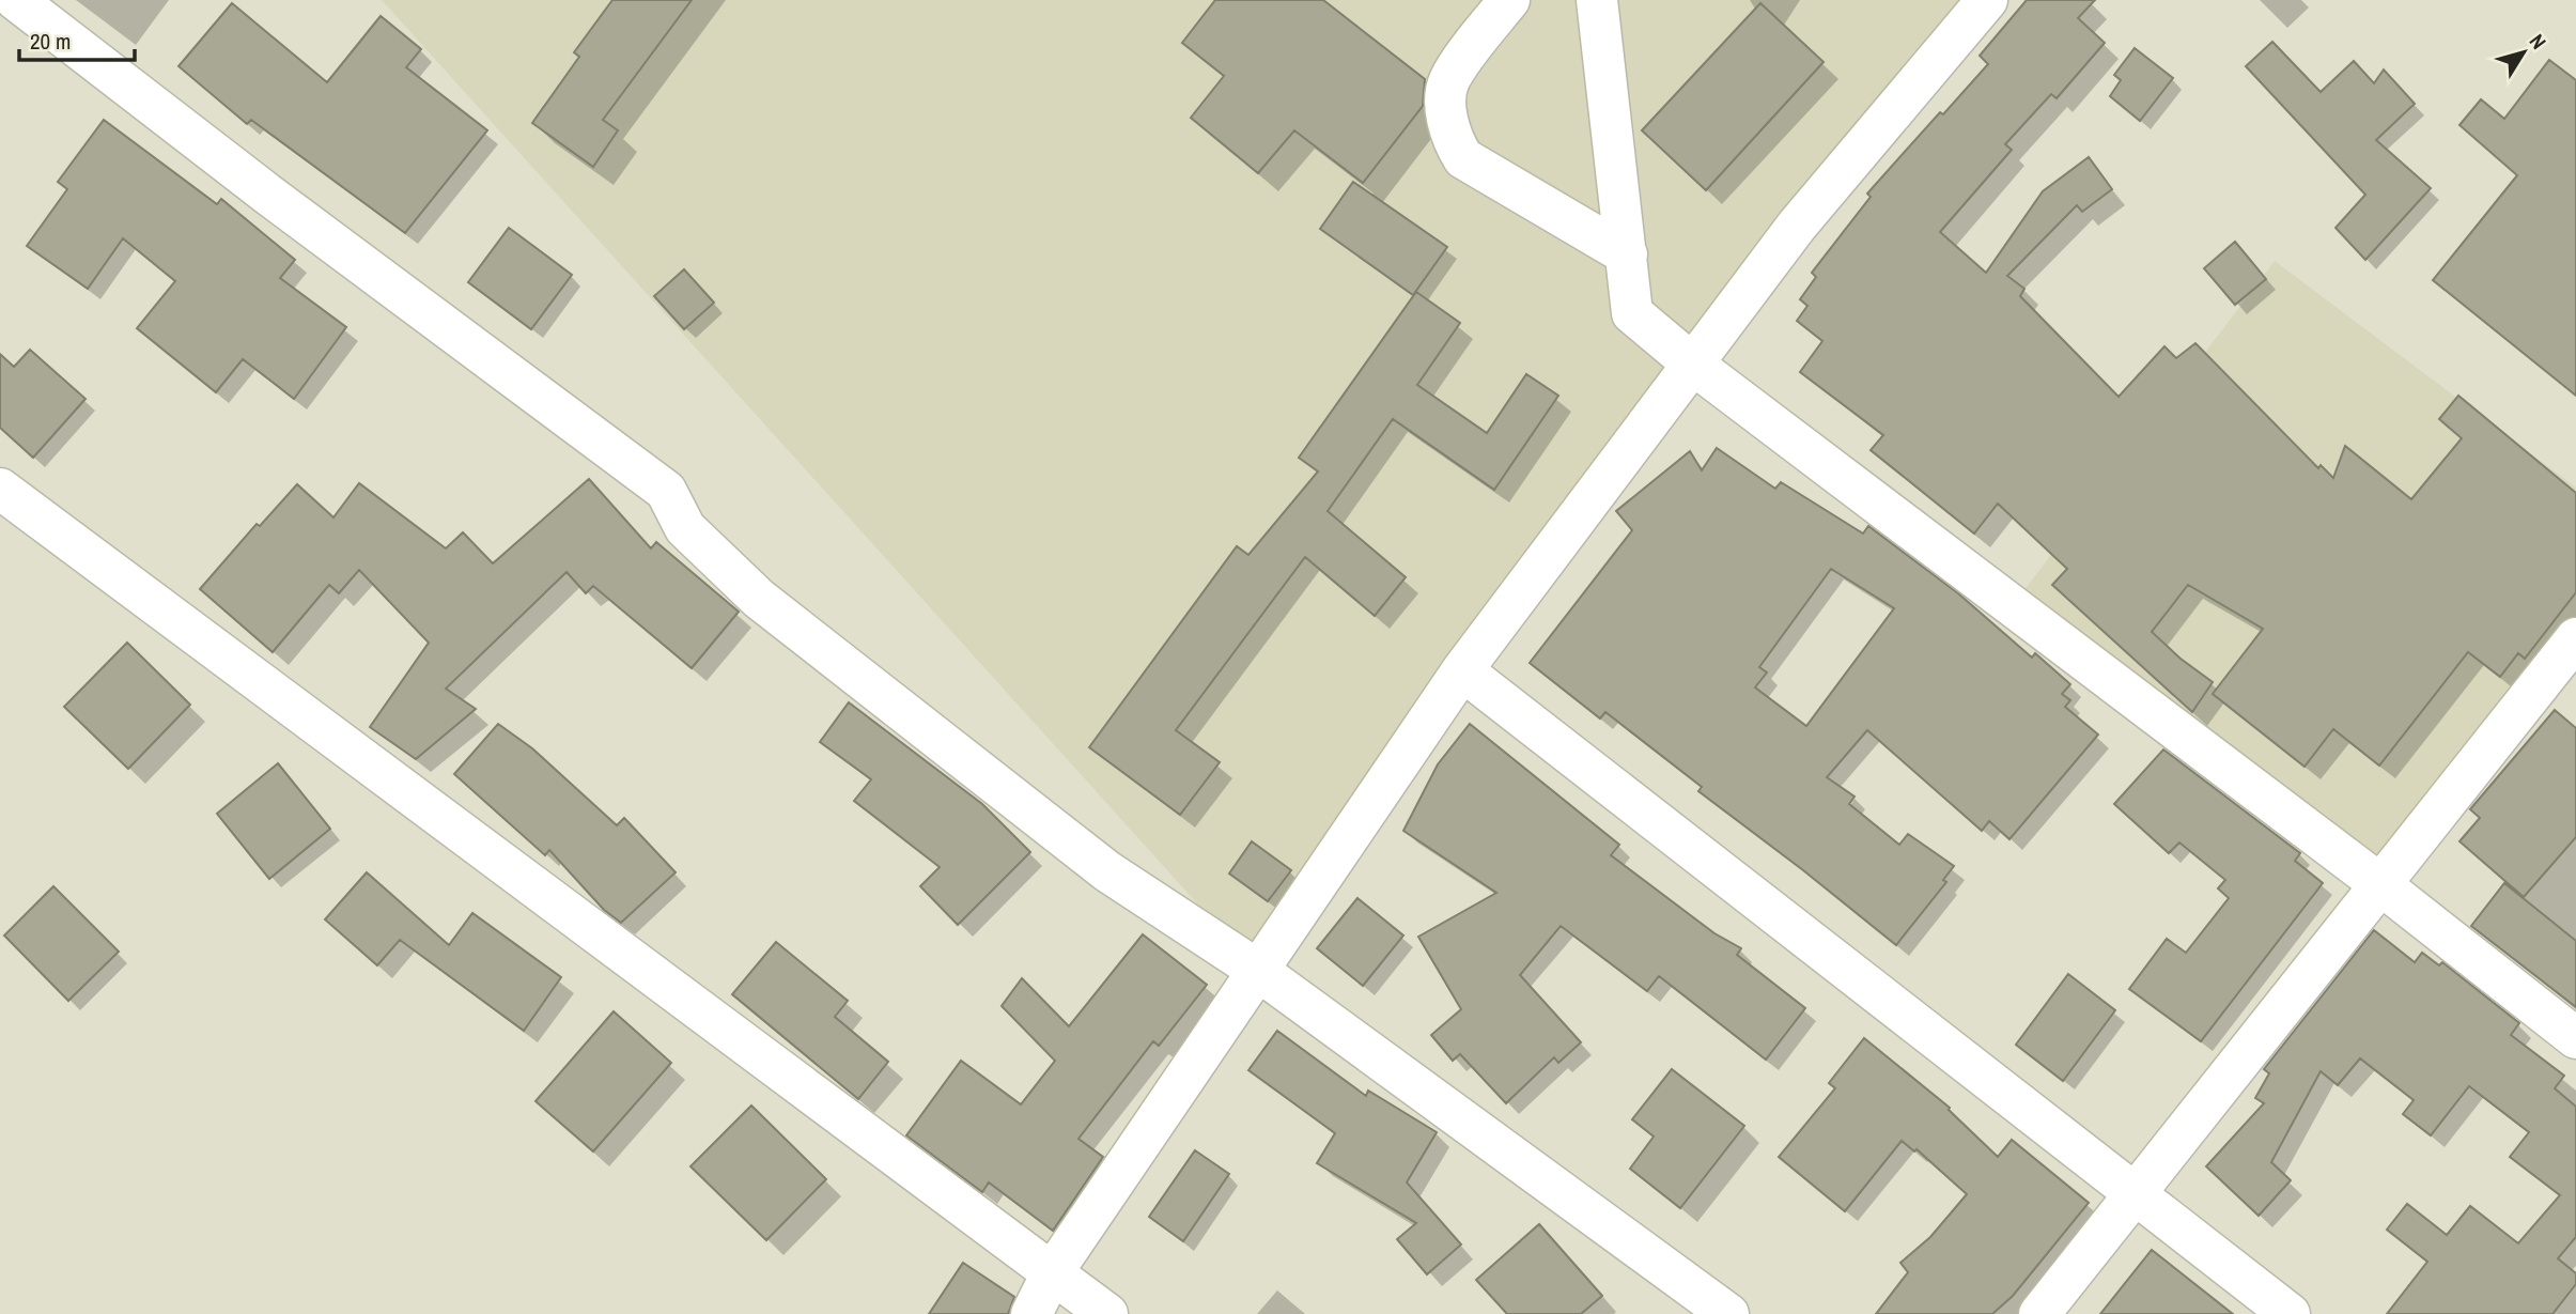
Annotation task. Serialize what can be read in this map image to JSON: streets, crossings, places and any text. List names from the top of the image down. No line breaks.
{"scale_bar":"20 m","north":"top right"}
